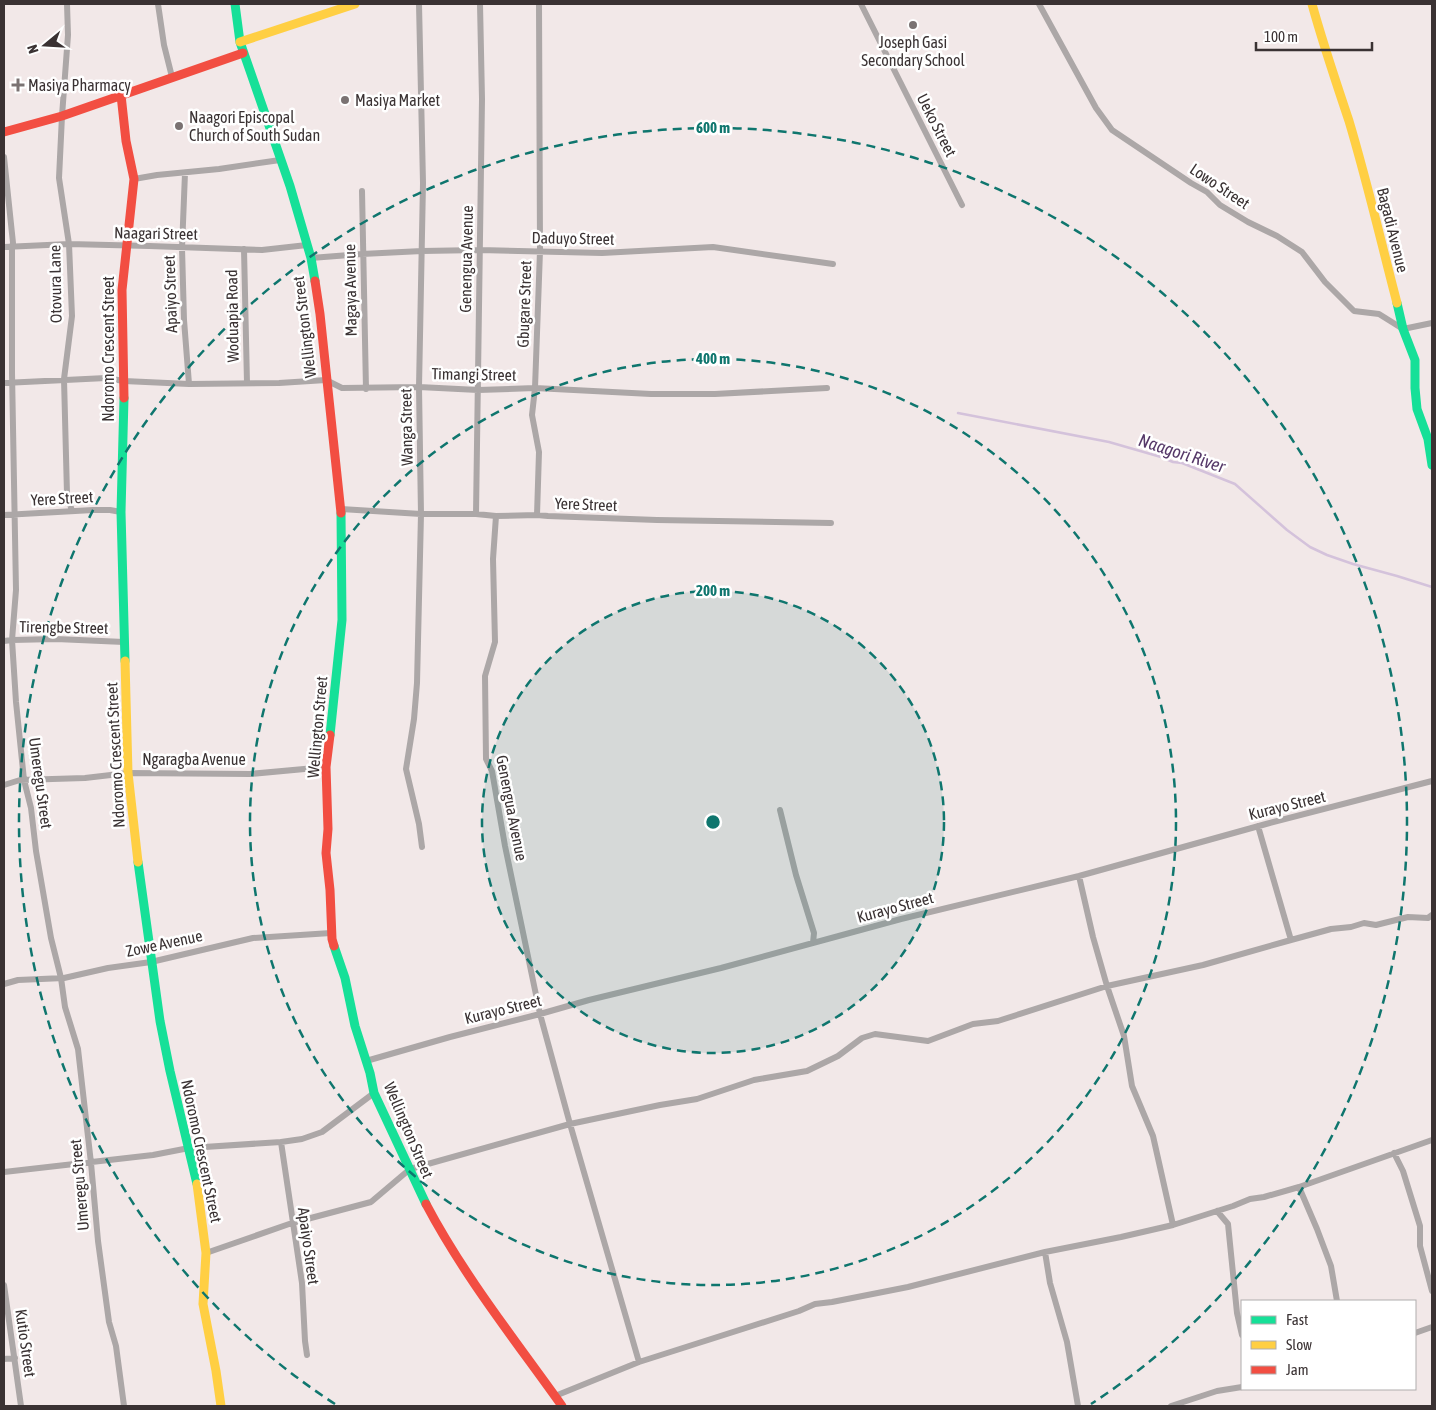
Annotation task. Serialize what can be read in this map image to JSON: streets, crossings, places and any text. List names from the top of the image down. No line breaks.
{"streets":{"street":["Ueko Street","Lowo Street","Bagadi Avenue","Naagari Street","Daduyo Street","Genengua Avenue","Otovura Lane","Magaya Avenue","Apaiyo Street","Gbugare Street","Woduapia Road","Wellington Street","Ndoromo Crescent Street","Timangi Street","Wanga Street","Yere Street","Tirengbe Street","Ngaragba Avenue","Umeregu Street","Kurayo Street","Zowe Avenue","Kutio Street"]},"crossings":[["Lowo Street","Bagadi Avenue"],["Naagari Street","Otovura Lane"],["Naagari Street","Apaiyo Street"],["Naagari Street","Woduapia Road"],["Naagari Street","Wellington Street"],["Naagari Street","Ndoromo Crescent Street"],["Naagari Street","Umeregu Street"],["Daduyo Street","Genengua Avenue"],["Daduyo Street","Magaya Avenue"],["Daduyo Street","Gbugare Street"],["Daduyo Street","Wellington Street"],["Daduyo Street","Wanga Street"],["Genengua Avenue","Timangi Street"],["Genengua Avenue","Yere Street"],["Genengua Avenue","Kurayo Street"],["Otovura Lane","Timangi Street"],["Otovura Lane","Yere Street"],["Magaya Avenue","Timangi Street"],["Apaiyo Street","Timangi Street"],["Gbugare Street","Timangi Street"],["Gbugare Street","Yere Street"],["Woduapia Road","Timangi Street"],["Wellington Street","Timangi Street"],["Wellington Street","Yere Street"],["Wellington Street","Ngaragba Avenue"],["Wellington Street","Kurayo Street"],["Wellington Street","Zowe Avenue"],["Ndoromo Crescent Street","Timangi Street"],["Ndoromo Crescent Street","Yere Street"],["Ndoromo Crescent Street","Tirengbe Street"],["Ndoromo Crescent Street","Ngaragba Avenue"],["Ndoromo Crescent Street","Zowe Avenue"],["Timangi Street","Wanga Street"],["Timangi Street","Umeregu Street"],["Wanga Street","Yere Street"],["Yere Street","Umeregu Street"],["Tirengbe Street","Umeregu Street"],["Ngaragba Avenue","Umeregu Street"],["Umeregu Street","Zowe Avenue"]],"water":["Naagori River"],"places":{"other":["Joseph Gasi Secondary School","Masiya Market","Naagori Episcopal Church of South Sudan"],"health":["Masiya Pharmacy"]},"legend":["Fast","Slow","Jam"],"scale_bar":"100 m","north":"left","rings":["600 m","400 m","200 m"]}
